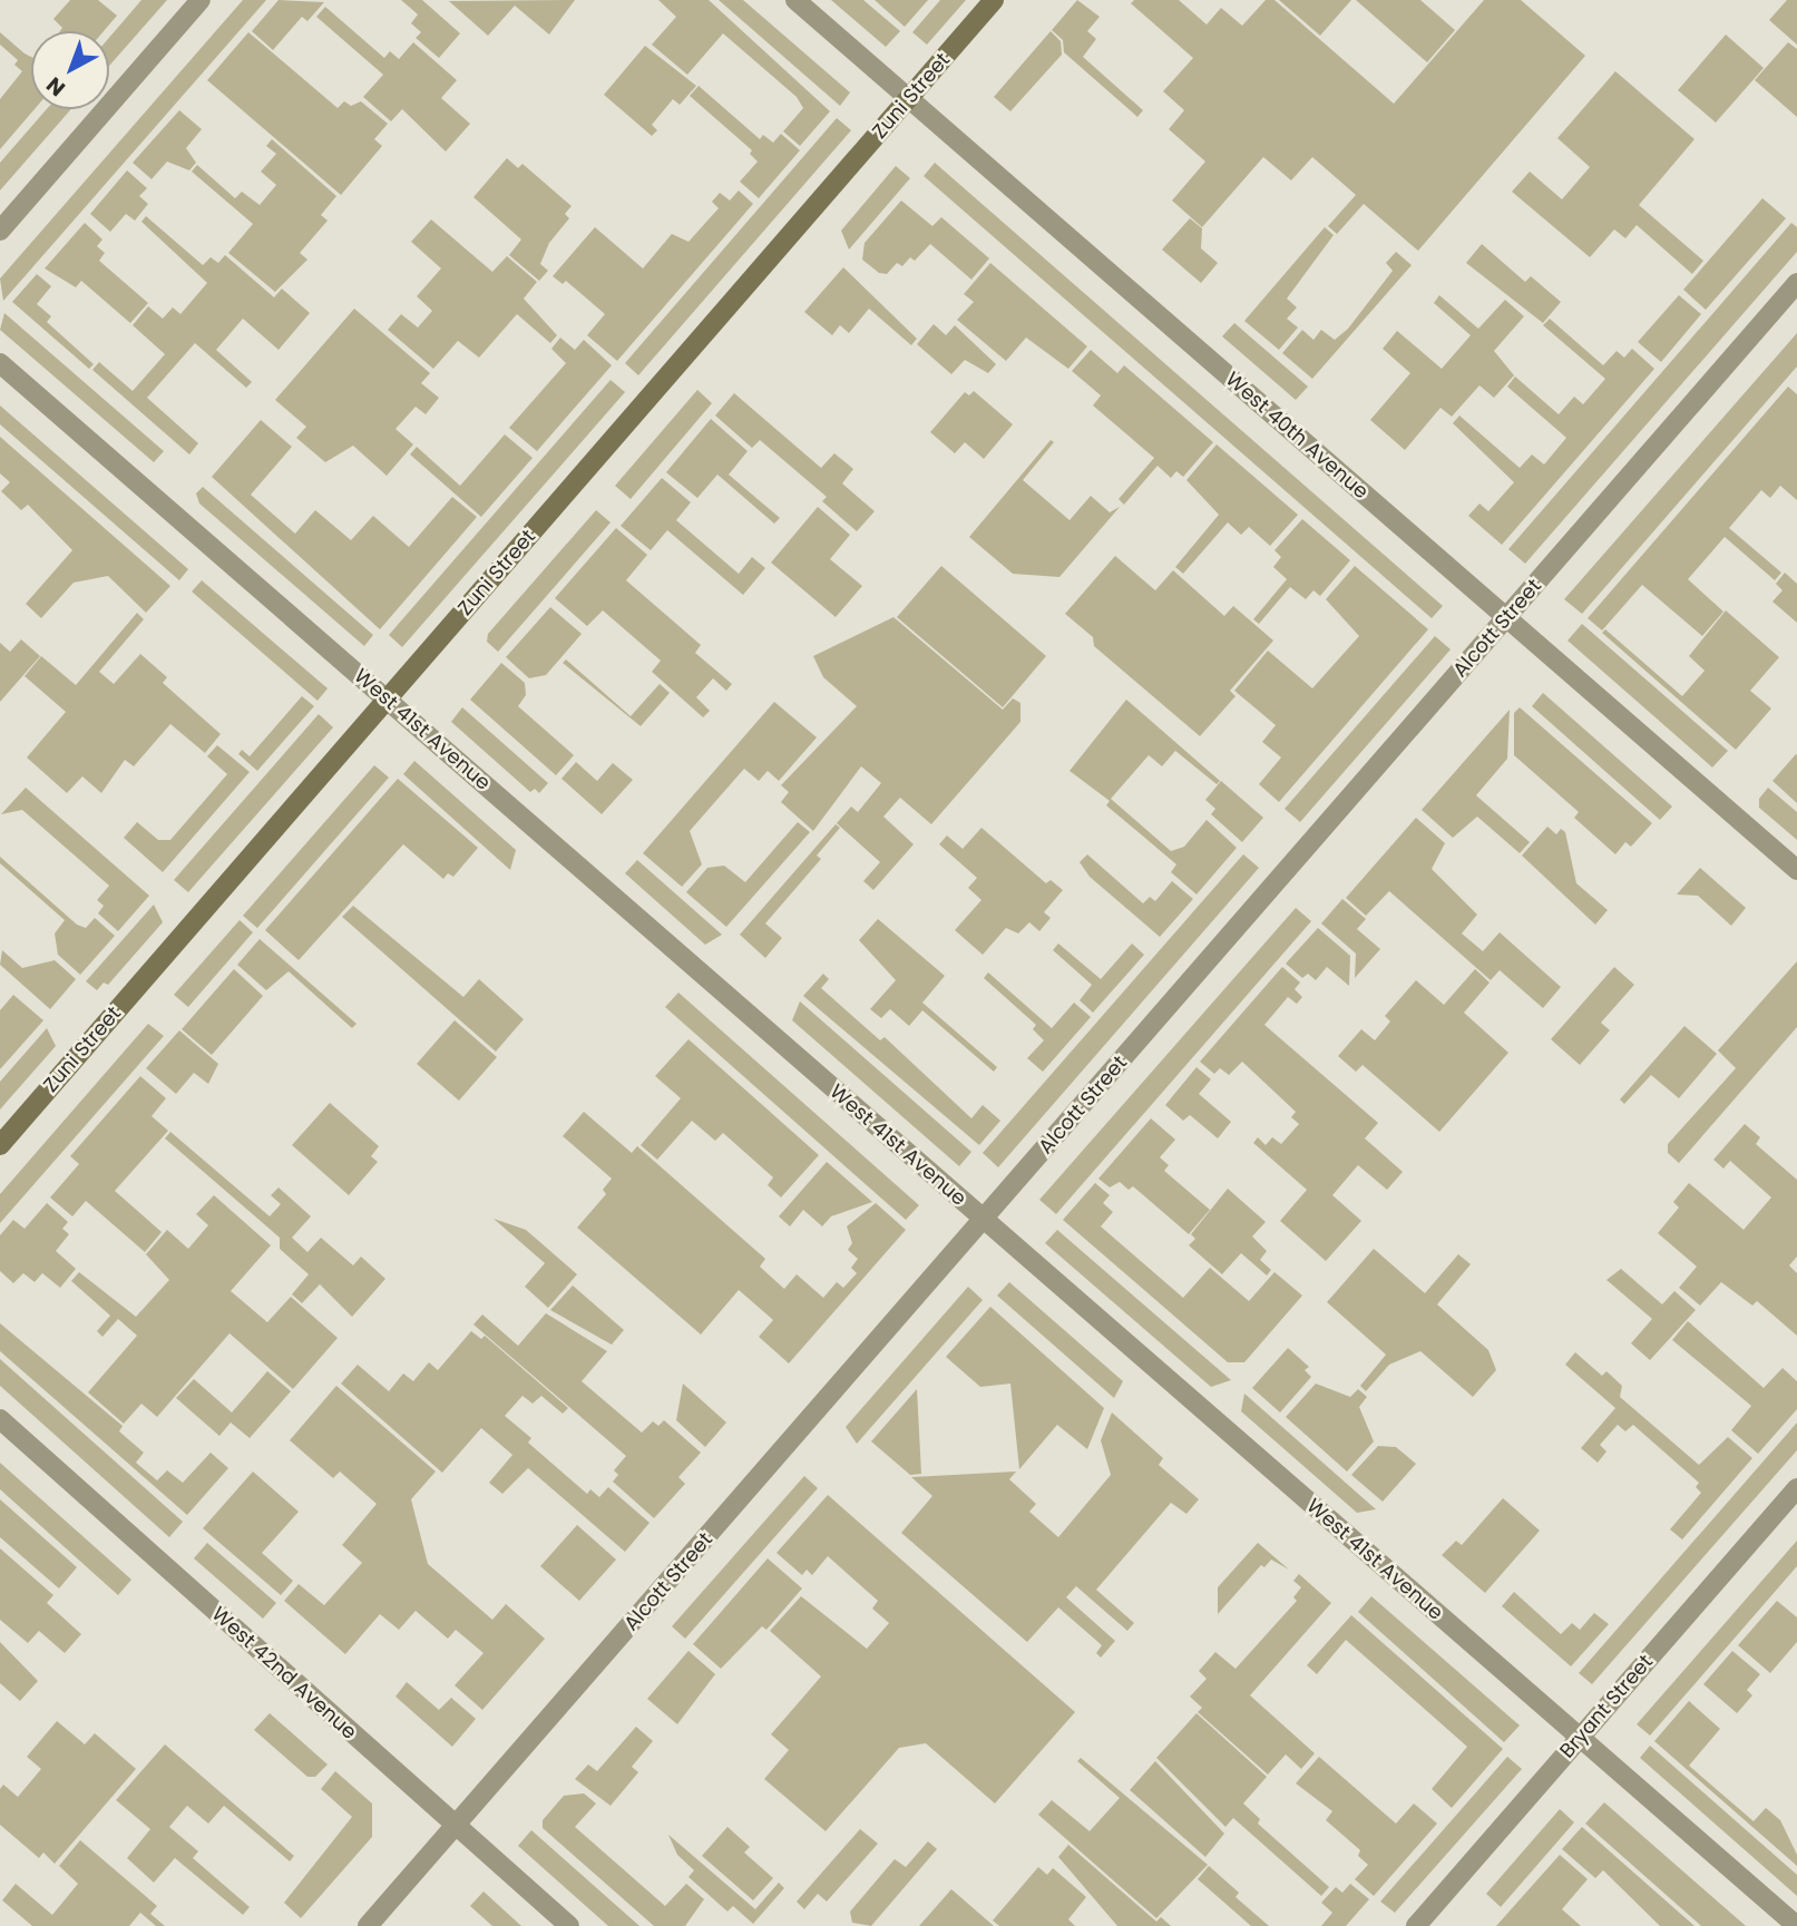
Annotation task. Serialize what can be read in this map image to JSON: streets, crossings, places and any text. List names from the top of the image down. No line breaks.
{"streets":{"street":["Zuni Street","West 40th Avenue","Alcott Street","West 41st Avenue","West 42nd Avenue","Bryant Street"]},"crossings":[["Zuni Street","West 40th Avenue"],["Zuni Street","West 41st Avenue"],["West 40th Avenue","Alcott Street"],["Alcott Street","West 41st Avenue"],["Alcott Street","West 42nd Avenue"],["West 41st Avenue","Bryant Street"]],"north":"bottom left"}
